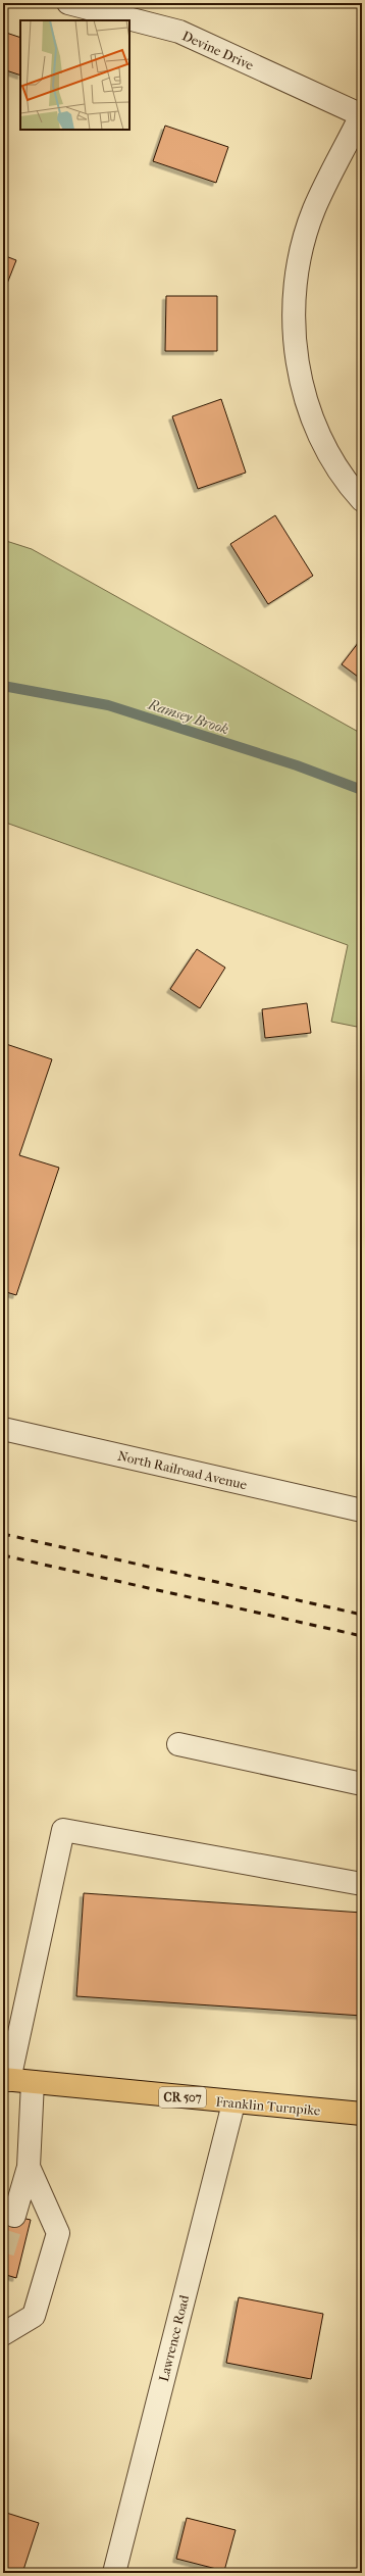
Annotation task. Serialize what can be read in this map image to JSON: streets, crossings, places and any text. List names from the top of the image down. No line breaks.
{"streets":{"main road":["CR 507","Franklin Turnpike"],"street":["Devine Drive","North Railroad Avenue","Lawrence Road"]},"crossings":[["Franklin Turnpike","Lawrence Road"]],"water":["Ramsey Brook"]}
